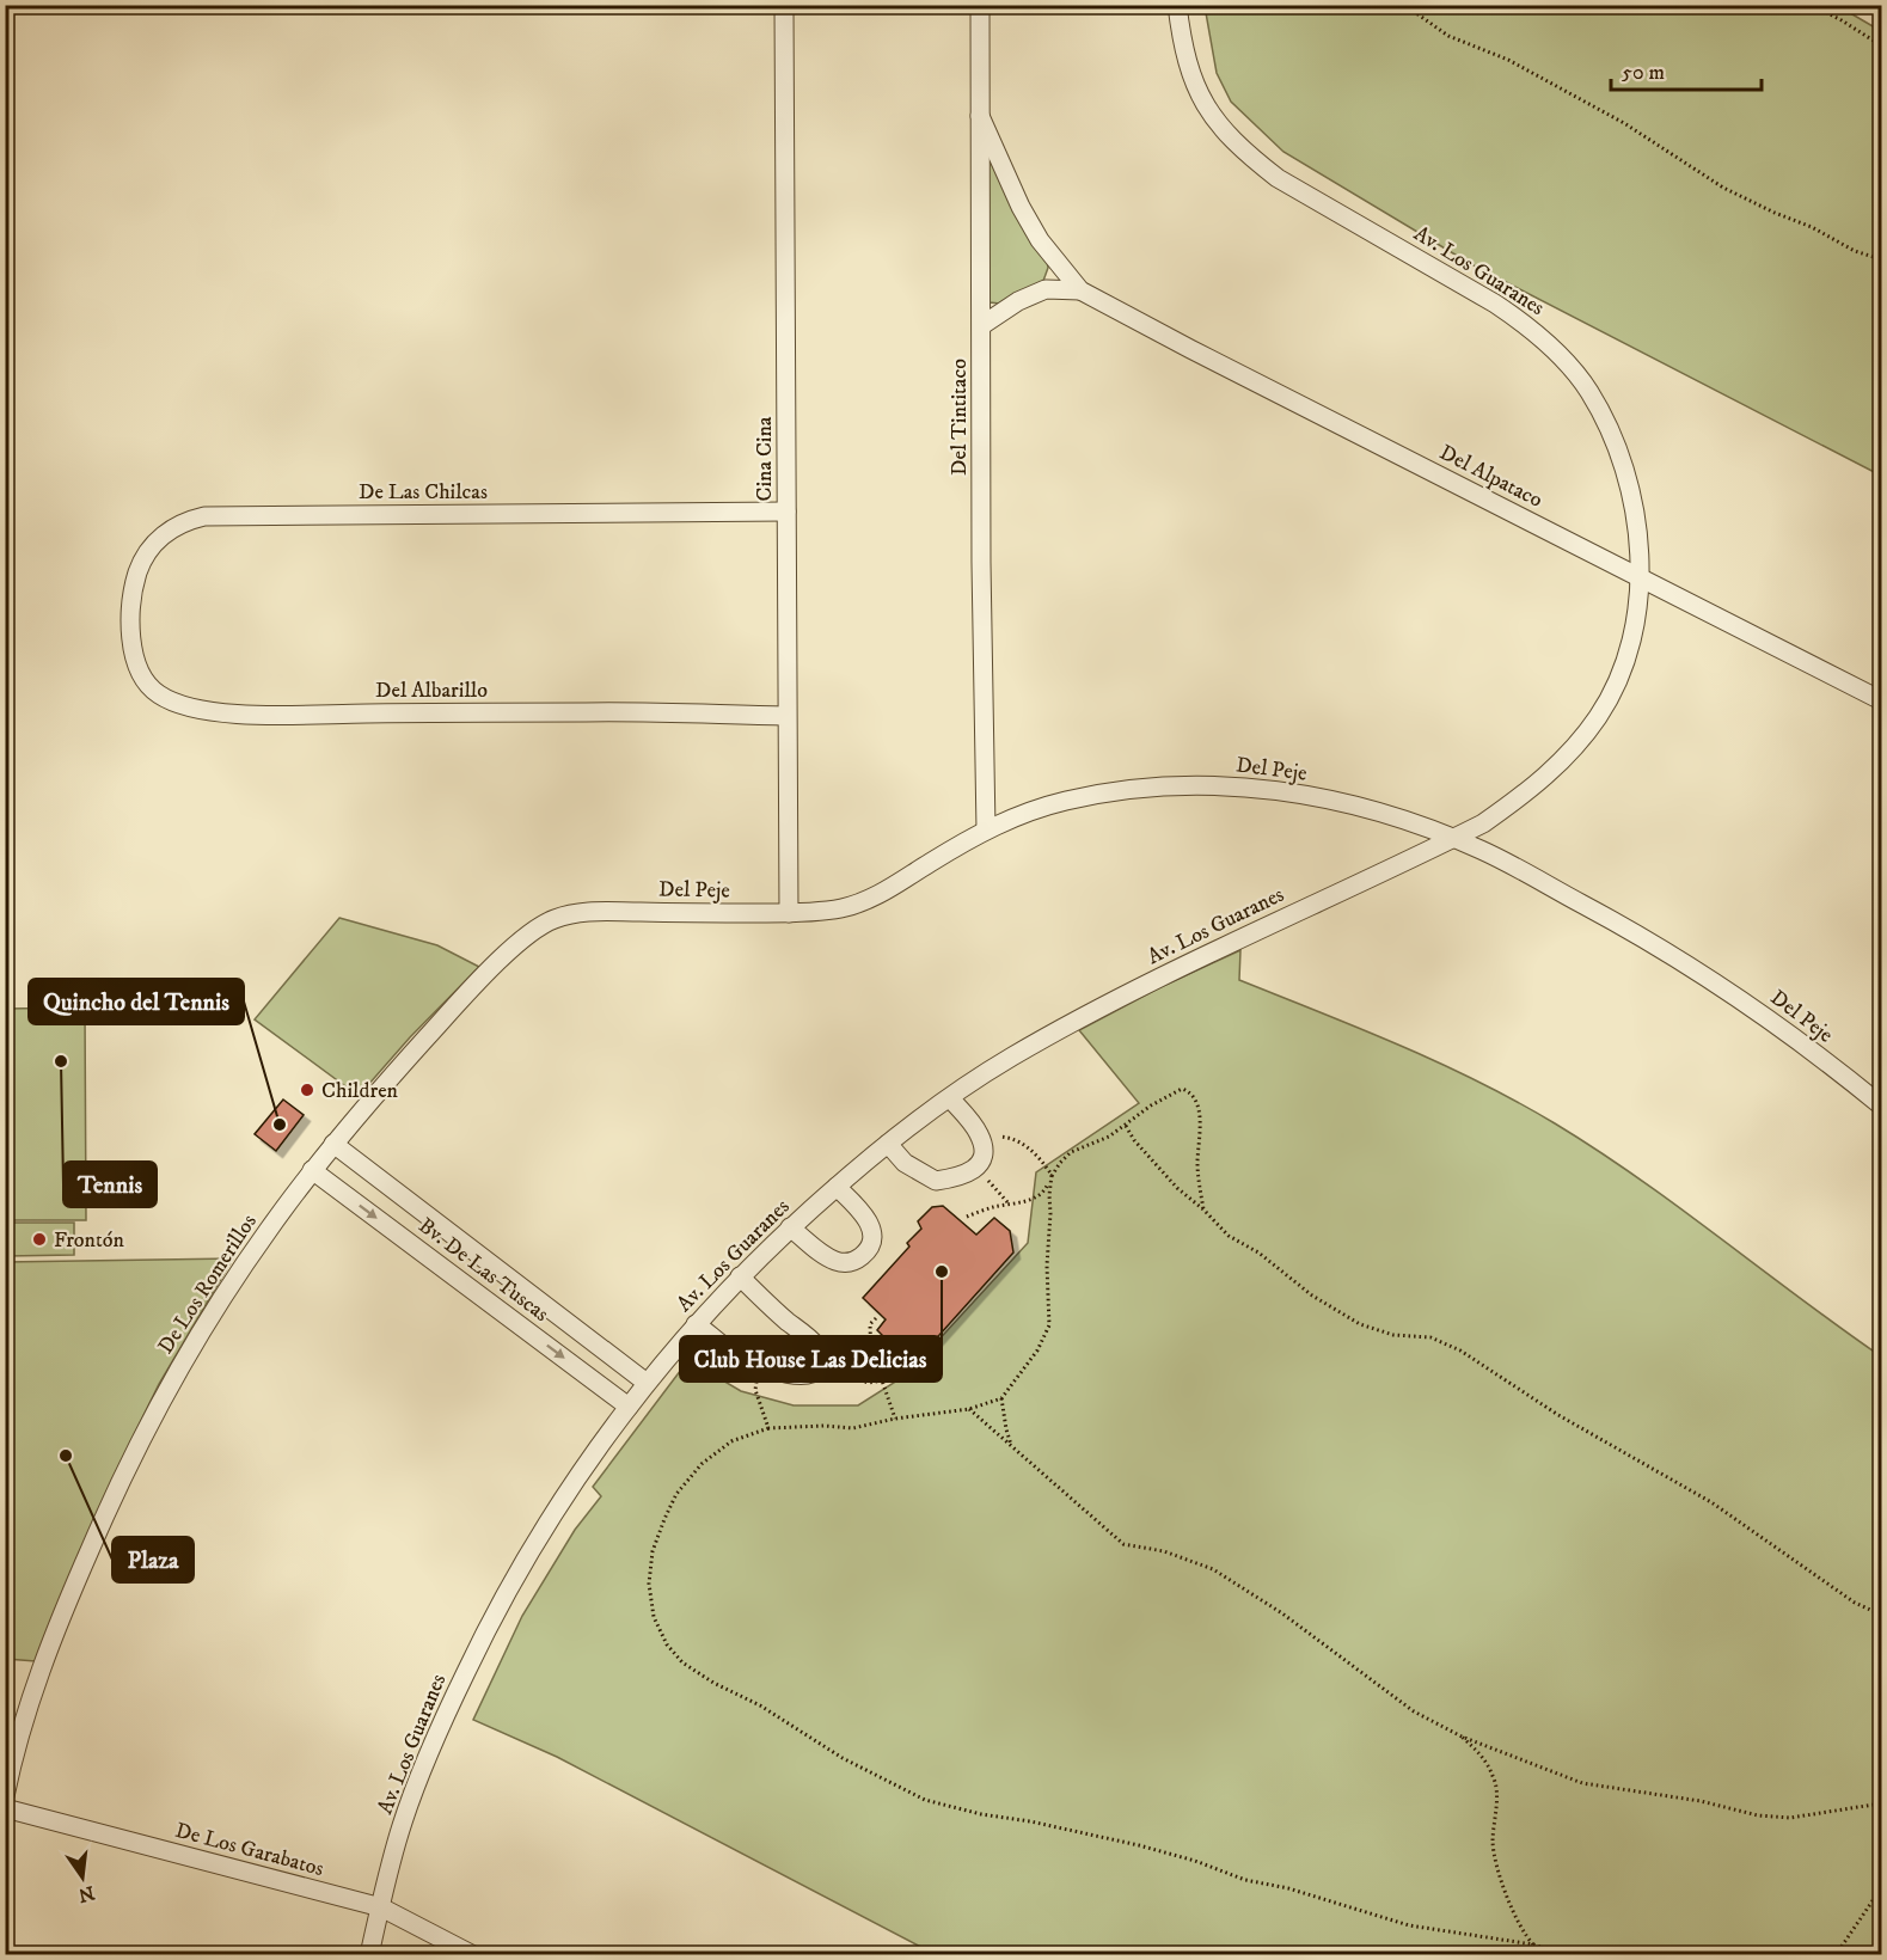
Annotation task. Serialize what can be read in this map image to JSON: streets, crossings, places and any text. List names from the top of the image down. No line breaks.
{"streets":{"street":["Av. Los Guaranes","Del Tintitaco","Cina Cina","Del Alpataco","De Las Chilcas","Del Albarillo","Del Peje","Bv. De Las Tuscas","De Los Romerillos","De Los Garabatos"]},"crossings":[["Av. Los Guaranes","Del Alpataco"],["Av. Los Guaranes","Del Peje"],["Av. Los Guaranes","Bv. De Las Tuscas"],["Av. Los Guaranes","De Los Garabatos"],["Del Tintitaco","Del Alpataco"],["Del Tintitaco","Del Peje"],["Cina Cina","De Las Chilcas"],["Cina Cina","Del Albarillo"],["Cina Cina","Del Peje"],["De Las Chilcas","Del Albarillo"],["Del Peje","De Los Romerillos"],["Bv. De Las Tuscas","De Los Romerillos"]],"places":["Tennis","Children","Quincho del Tennis","Frontón","Club House Las Delicias","Plaza"],"scale_bar":"50 m","north":"bottom"}
